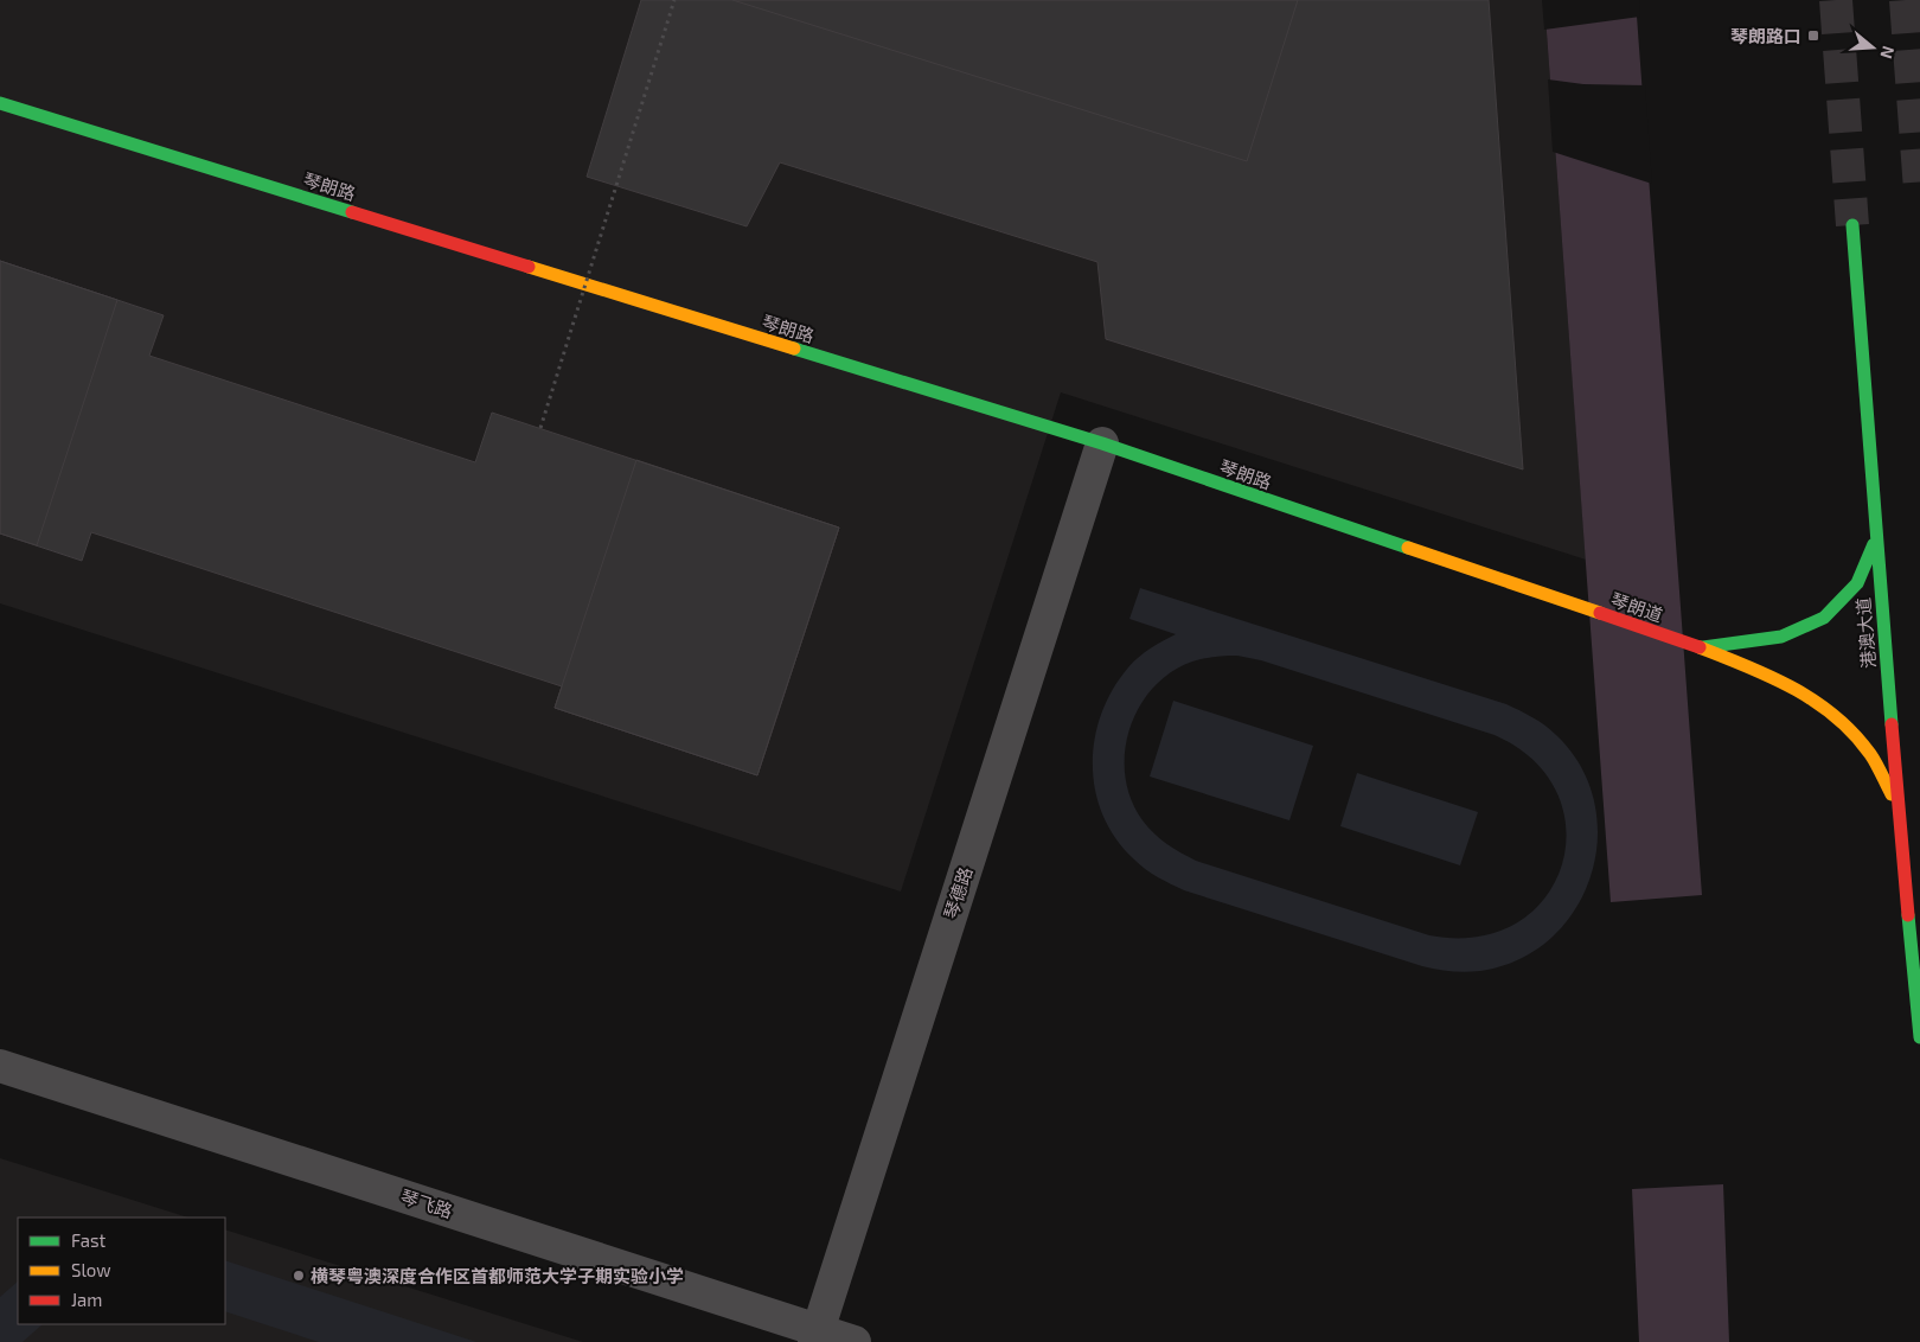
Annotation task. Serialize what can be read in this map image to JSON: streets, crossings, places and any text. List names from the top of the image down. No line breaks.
{"streets":{"street":["琴朗路","琴朗道","港澳大道","琴德路","琴飞路"]},"crossings":[["琴朗路","琴朗道"],["琴朗路","琴德路"],["琴朗道","港澳大道"],["琴德路","琴飞路"]],"places":{"transit":["琴朗路口"],"other":["横琴粤澳深度合作区首都师范大学子期实验小学"]},"legend":["Fast","Slow","Jam"],"north":"right"}
